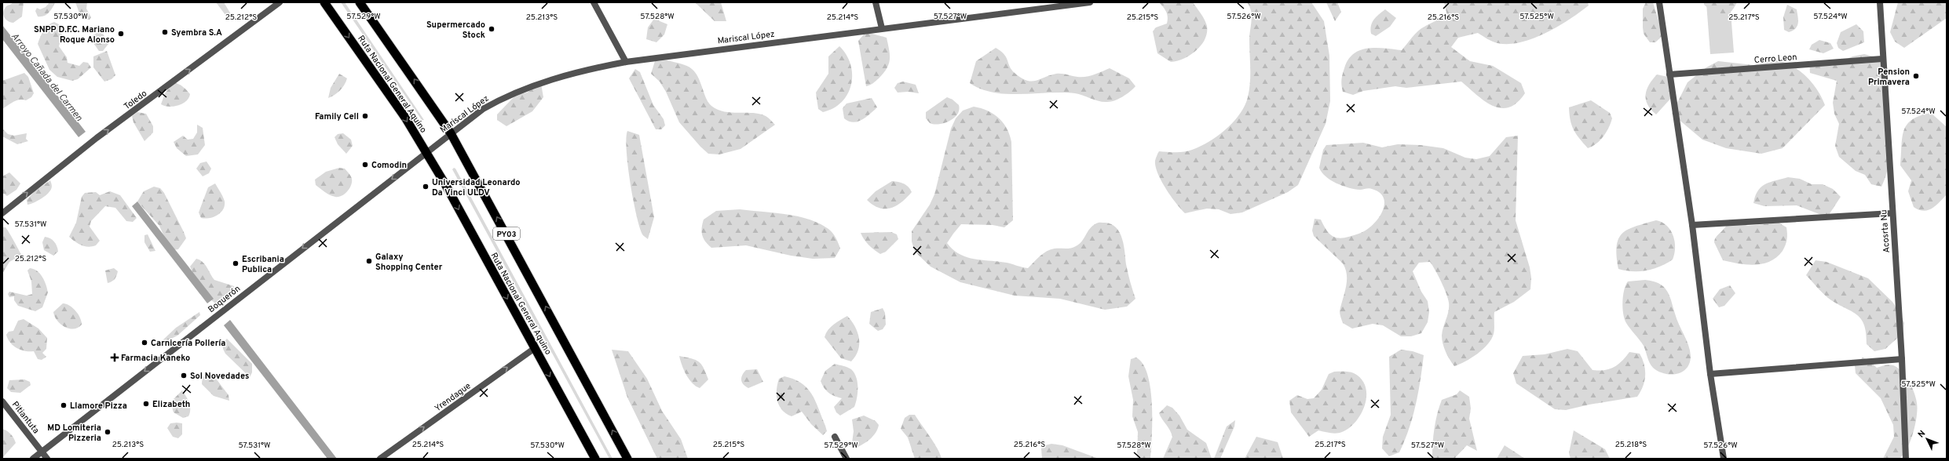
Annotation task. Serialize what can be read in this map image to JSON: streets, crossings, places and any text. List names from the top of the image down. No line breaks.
{"streets":{"highway":["Ruta Nacional General Aquino","PY03"],"street":["Mariscal López","Cerro Leon","Toledo","Acosrta Nu","Boquerón","Yrendague","Pitiantuta"]},"crossings":[["Mariscal López","Ruta Nacional General Aquino"],["Mariscal López","PY03"],["Mariscal López","Boquerón"],["Cerro Leon","Acosrta Nu"],["Ruta Nacional General Aquino","Boquerón"],["Ruta Nacional General Aquino","Yrendague"],["Boquerón","Pitiantuta"]],"one_way":["Toledo","Boquerón","Yrendague"],"water":["Arroyo Cañada del Carmen"],"places":{"other":["Supermercado Stock","Syembra S.A","SNPP D.F.C. Mariano Roque Alonso","Pension Primavera","Family Cell","Comodin","Universidad Leonardo Da Vinci ULDV","Galaxy Shopping Center","Escribania Publica","Carnicería Pollería","Sol Novedades","Elizabeth","Llamore Pizza","MD Lomiteria Pizzeria"],"health":["Farmacia Kaneko"]},"north":"top left","coordinates":["57.530°W","57.529°W","57.528°W","57.527°W","57.526°W","57.525°W","57.524°W","25.212°S","25.213°S","25.214°S","25.215°S","25.216°S","25.217°S","57.531°W","25.218°S"]}
